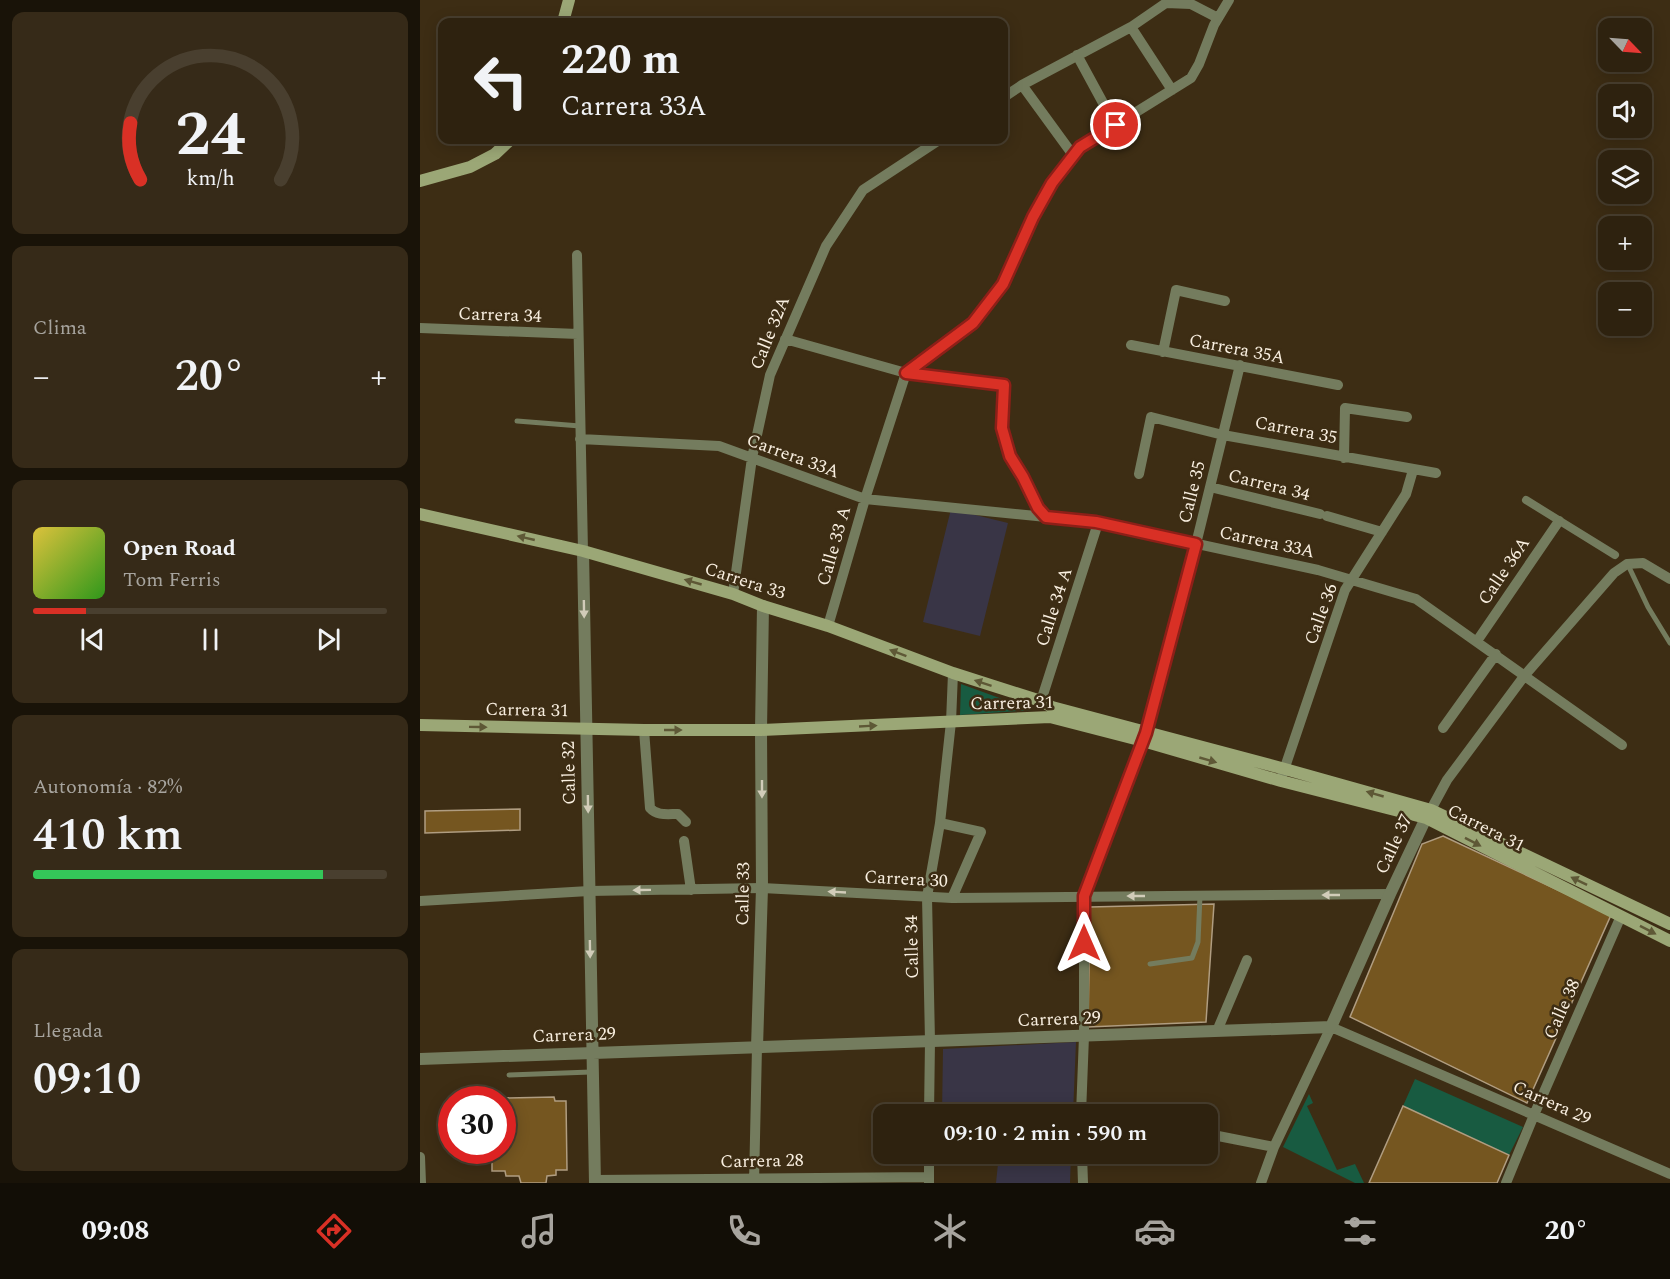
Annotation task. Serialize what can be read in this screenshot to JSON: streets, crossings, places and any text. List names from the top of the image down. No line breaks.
{"streets":{"main road":["Carrera 33","Carrera 31"],"street":["Carrera 34","Calle 32A","Carrera 35A","Carrera 35","Carrera 33A","Calle 35","Calle 33 A","Calle 36A","Calle 34 A","Calle 36","Calle 32","Calle 37","Carrera 30","Calle 33","Calle 34","Calle 38","Carrera 29","Carrera 28"]},"crossings":[["Carrera 34","Calle 35"],["Carrera 34","Calle 36"],["Carrera 34","Calle 32"],["Calle 32A","Carrera 33A"],["Calle 32A","Carrera 33"],["Carrera 35A","Calle 35"],["Carrera 35","Calle 35"],["Carrera 35","Calle 36"],["Carrera 33A","Calle 35"],["Carrera 33A","Calle 33 A"],["Carrera 33A","Calle 36A"],["Carrera 33A","Calle 34 A"],["Carrera 33A","Calle 36"],["Carrera 33A","Calle 32"],["Carrera 33A","Calle 37"],["Calle 35","Carrera 31"],["Calle 35","Carrera 30"],["Calle 35","Carrera 29"],["Calle 33 A","Carrera 33"],["Carrera 33","Calle 34 A"],["Carrera 33","Carrera 31"],["Carrera 33","Calle 32"],["Carrera 33","Calle 33"],["Carrera 33","Calle 34"],["Calle 34 A","Carrera 31"],["Calle 36","Carrera 31"],["Carrera 31","Calle 32"],["Carrera 31","Calle 37"],["Carrera 31","Calle 33"],["Carrera 31","Calle 34"],["Carrera 31","Calle 38"],["Calle 32","Carrera 30"],["Calle 32","Carrera 29"],["Calle 32","Carrera 28"],["Calle 37","Carrera 30"],["Calle 37","Carrera 29"],["Carrera 30","Calle 33"],["Carrera 30","Calle 34"],["Calle 33","Carrera 29"],["Calle 33","Carrera 28"],["Calle 34","Carrera 29"],["Calle 38","Carrera 29"]],"one_way":["Carrera 33","Calle 32","Carrera 30"],"north":"bottom right","page":{"map_buttons":["+","−"],"turn":["220 m","Carrera 33A"],"tile":["Clima",["Autonomía · 82%","410 km"],["Llegada","09:10"]],"heat":["−","20°","+"],"song":["Open Road","Tom Ferris"],"limit":"30","trip":"09:10 · 2 min · 590 m","tabs":["09:08","20°"],"gauge":["24","km/h"]}}
